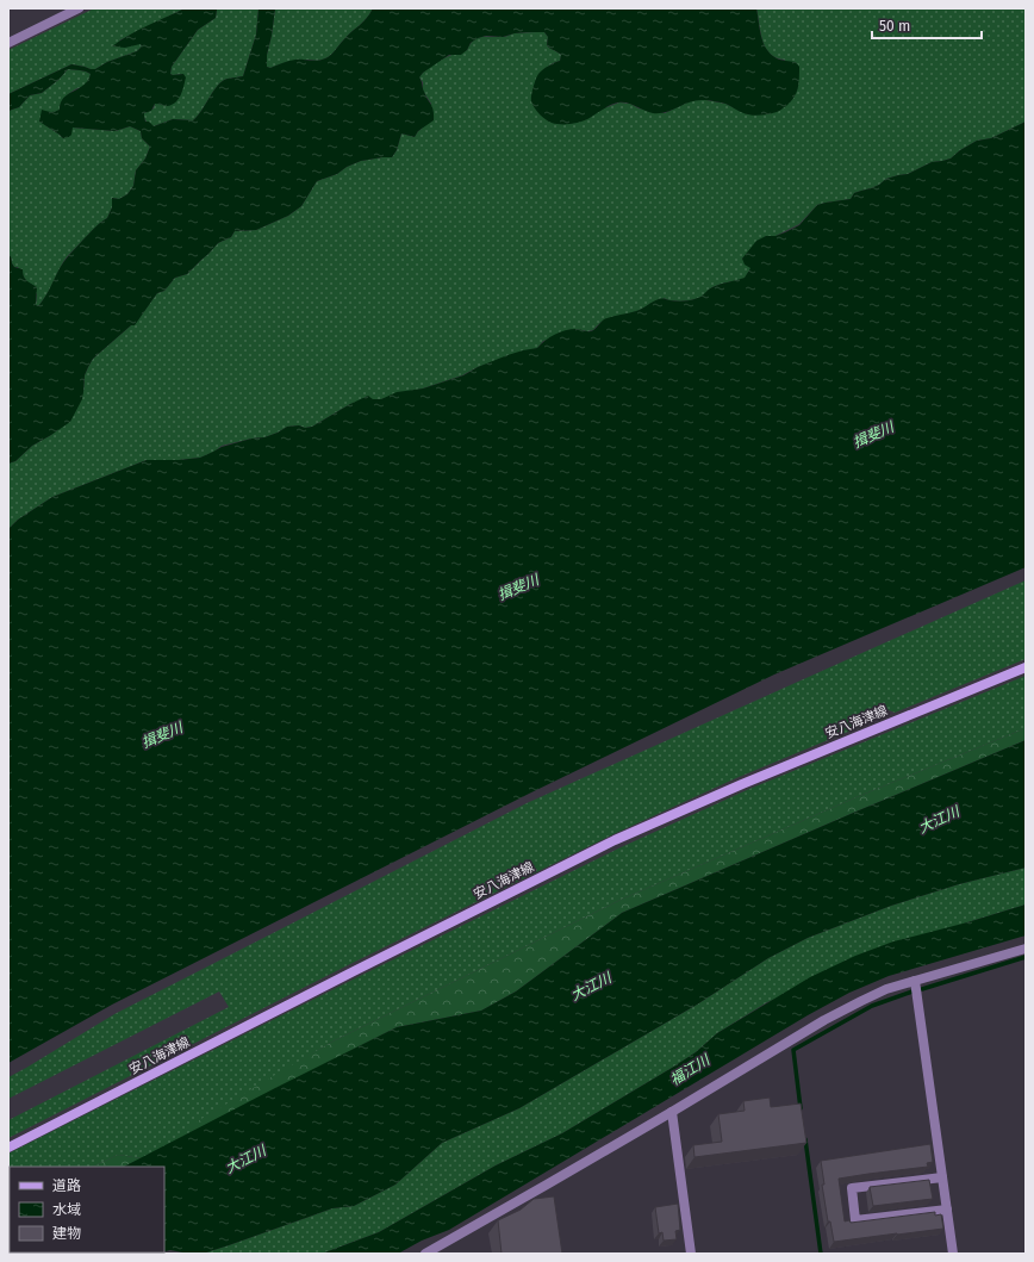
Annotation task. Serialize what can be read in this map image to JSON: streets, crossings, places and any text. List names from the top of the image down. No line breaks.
{"streets":{"main road":["安八海津線"]},"water":["揖斐川","大江川","福江川"],"legend":["道路","水域","建物"],"scale_bar":"50 m"}
